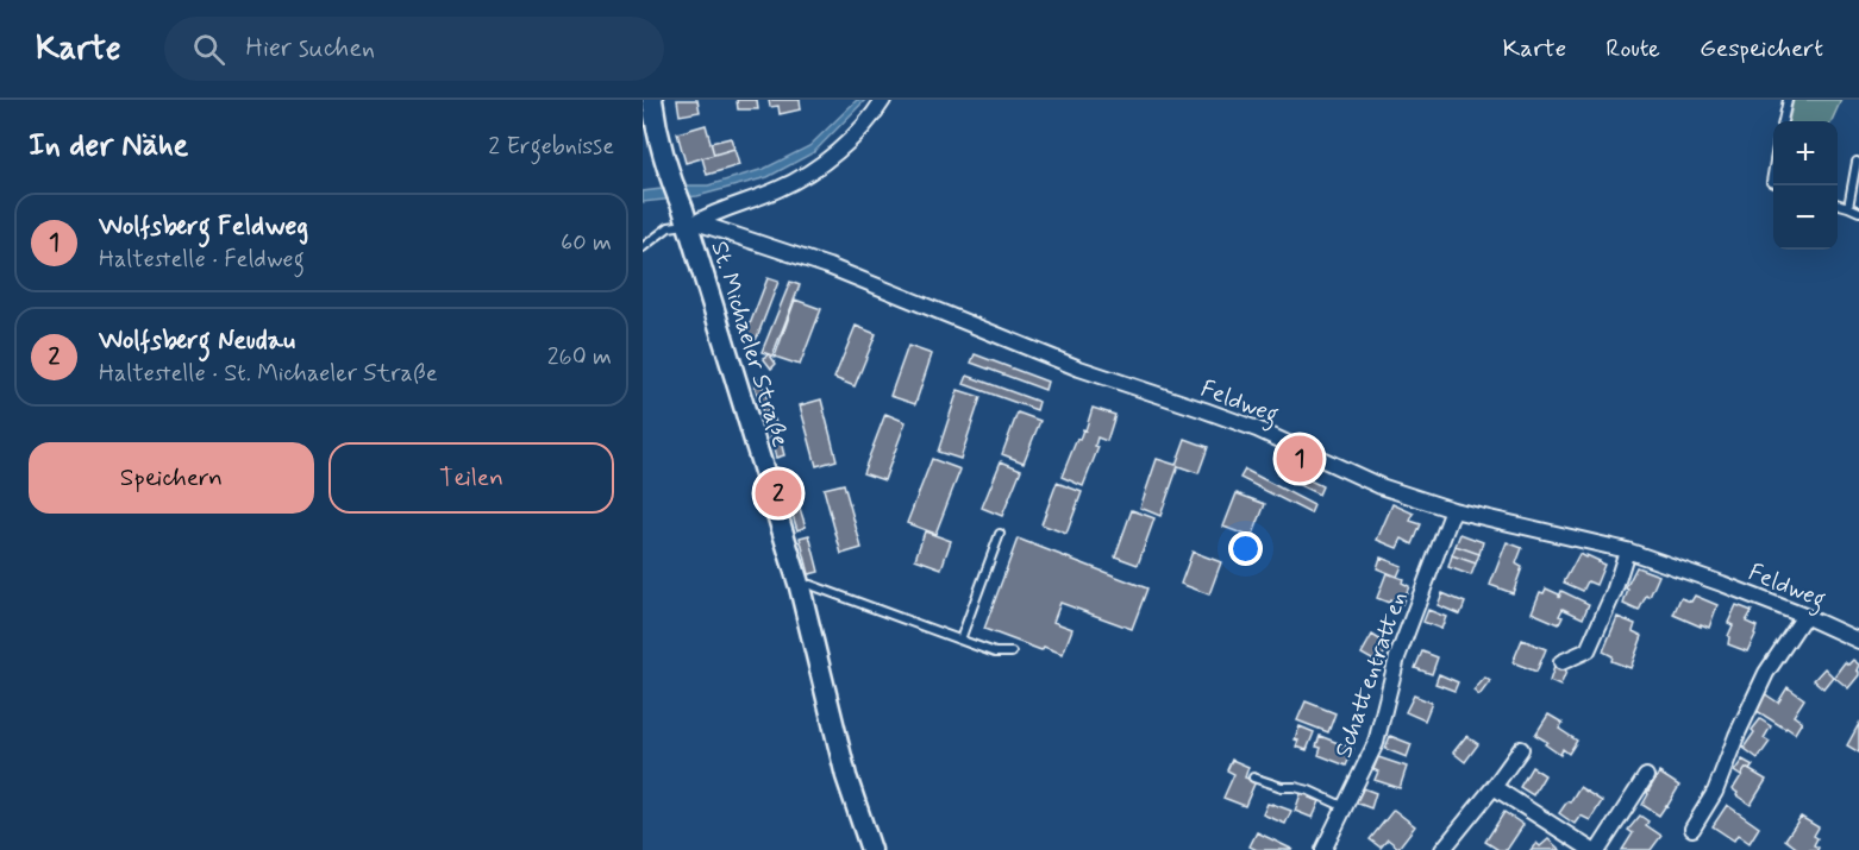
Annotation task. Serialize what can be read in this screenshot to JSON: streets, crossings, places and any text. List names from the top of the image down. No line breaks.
{"streets":{"main road":["St. Michaeler Straße"],"street":["Feldweg","Schattentratten"]},"crossings":[["St. Michaeler Straße","Feldweg"],["Feldweg","Schattentratten"]],"page":{"header":"Karte","search":"Hier suchen","nav":["Karte","Route","Gespeichert"],"heading":["In der Nähe","2 Ergebnisse"],"map_buttons":["+","−"],"list":[{"mark":"1","name":"Wolfsberg Feldweg","note":"Haltestelle · Feldweg","value":"60 m"},{"mark":"2","name":"Wolfsberg Neudau","note":"Haltestelle · St. Michaeler Straße","value":"260 m"}],"buttons":["Speichern","Teilen"],"pins":["1","2"]}}
